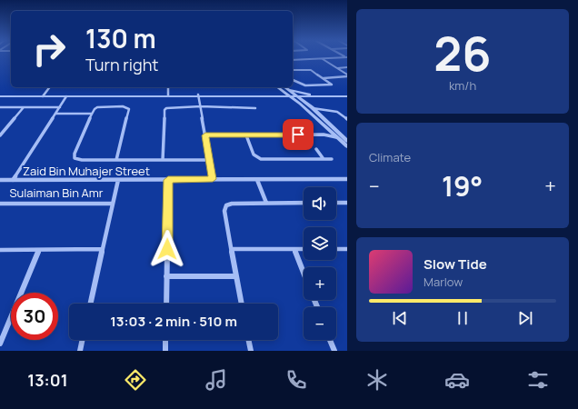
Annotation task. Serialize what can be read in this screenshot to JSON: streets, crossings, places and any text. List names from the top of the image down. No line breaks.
{"streets":{"street":["Zaid Bin Muhajer Street","Sulaiman Bin Amr"]},"crossings":[["Zaid Bin Muhajer Street","Sulaiman Bin Amr"]],"page":{"tile":[["26","km/h"],"Climate"],"turn":["130 m","Turn right"],"heat":["−","19°","+"],"map_buttons":["+","−"],"song":["Slow Tide","Marlow"],"limit":"30","trip":"13:03 · 2 min · 510 m","tabs":"13:01"}}
